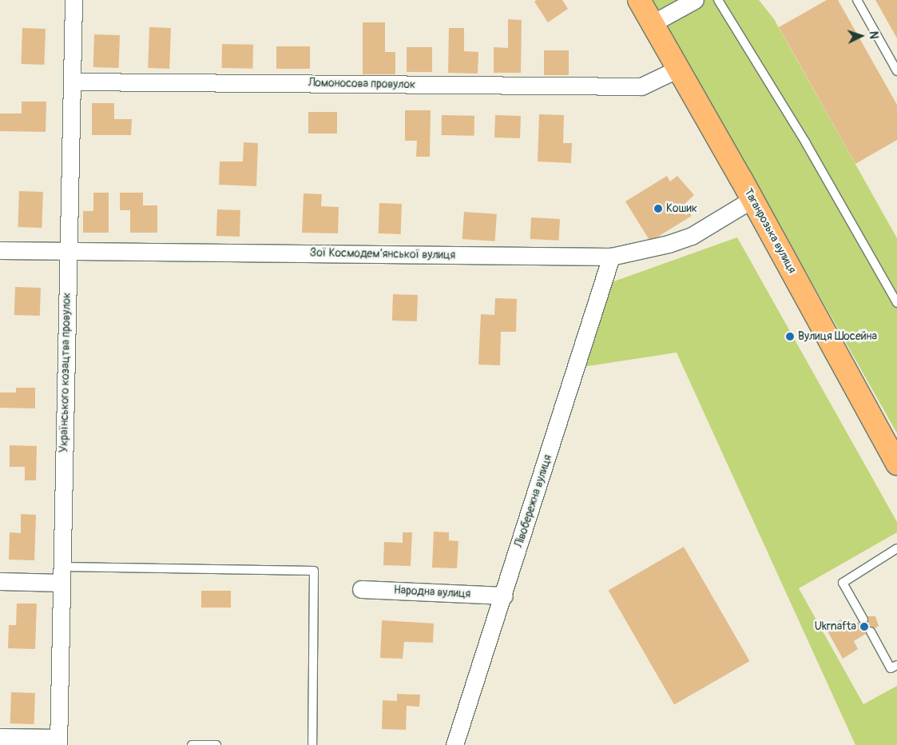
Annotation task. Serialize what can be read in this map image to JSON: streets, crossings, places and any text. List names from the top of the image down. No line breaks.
{"streets":{"highway":["Таганрозька вулиця"],"street":["Ломоносова провулок","Зої Космодем’янської вулиця","Українського козацтва провулок","Лівобережна вулиця","Народна вулиця"]},"crossings":[["Ломоносова провулок","Таганрозька вулиця"],["Ломоносова провулок","Українського козацтва провулок"],["Таганрозька вулиця","Зої Космодем’янської вулиця"],["Зої Космодем’янської вулиця","Українського козацтва провулок"],["Зої Космодем’янської вулиця","Лівобережна вулиця"],["Лівобережна вулиця","Народна вулиця"]],"places":["Кошик","Вулиця Шосейна","Ukrnafta"],"north":"right"}
